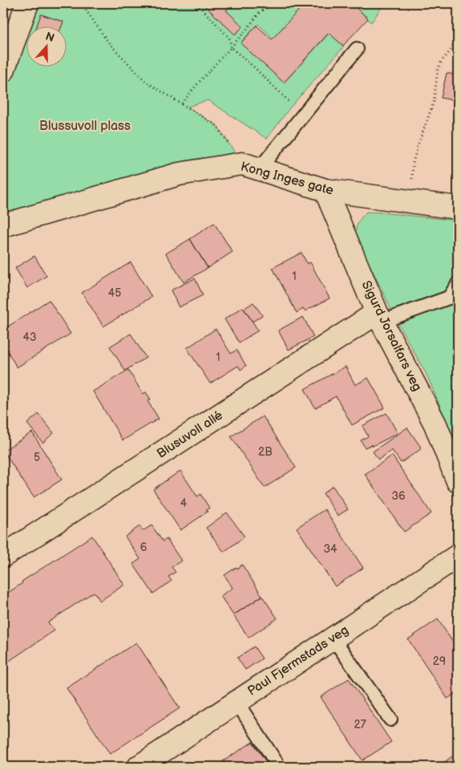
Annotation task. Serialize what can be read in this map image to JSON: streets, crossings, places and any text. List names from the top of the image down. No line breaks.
{"streets":{"street":["Kong Inges gate","Sigurd Jorsalfars veg","Blusuvoll allé","Paul Fjermstads veg"]},"crossings":[["Kong Inges gate","Sigurd Jorsalfars veg"],["Sigurd Jorsalfars veg","Blusuvoll allé"]],"parks":["Blussuvoll plass"],"house_numbers":["1","45","43","1","2B","5","36","4","6","34","29","27"],"north":"top"}
